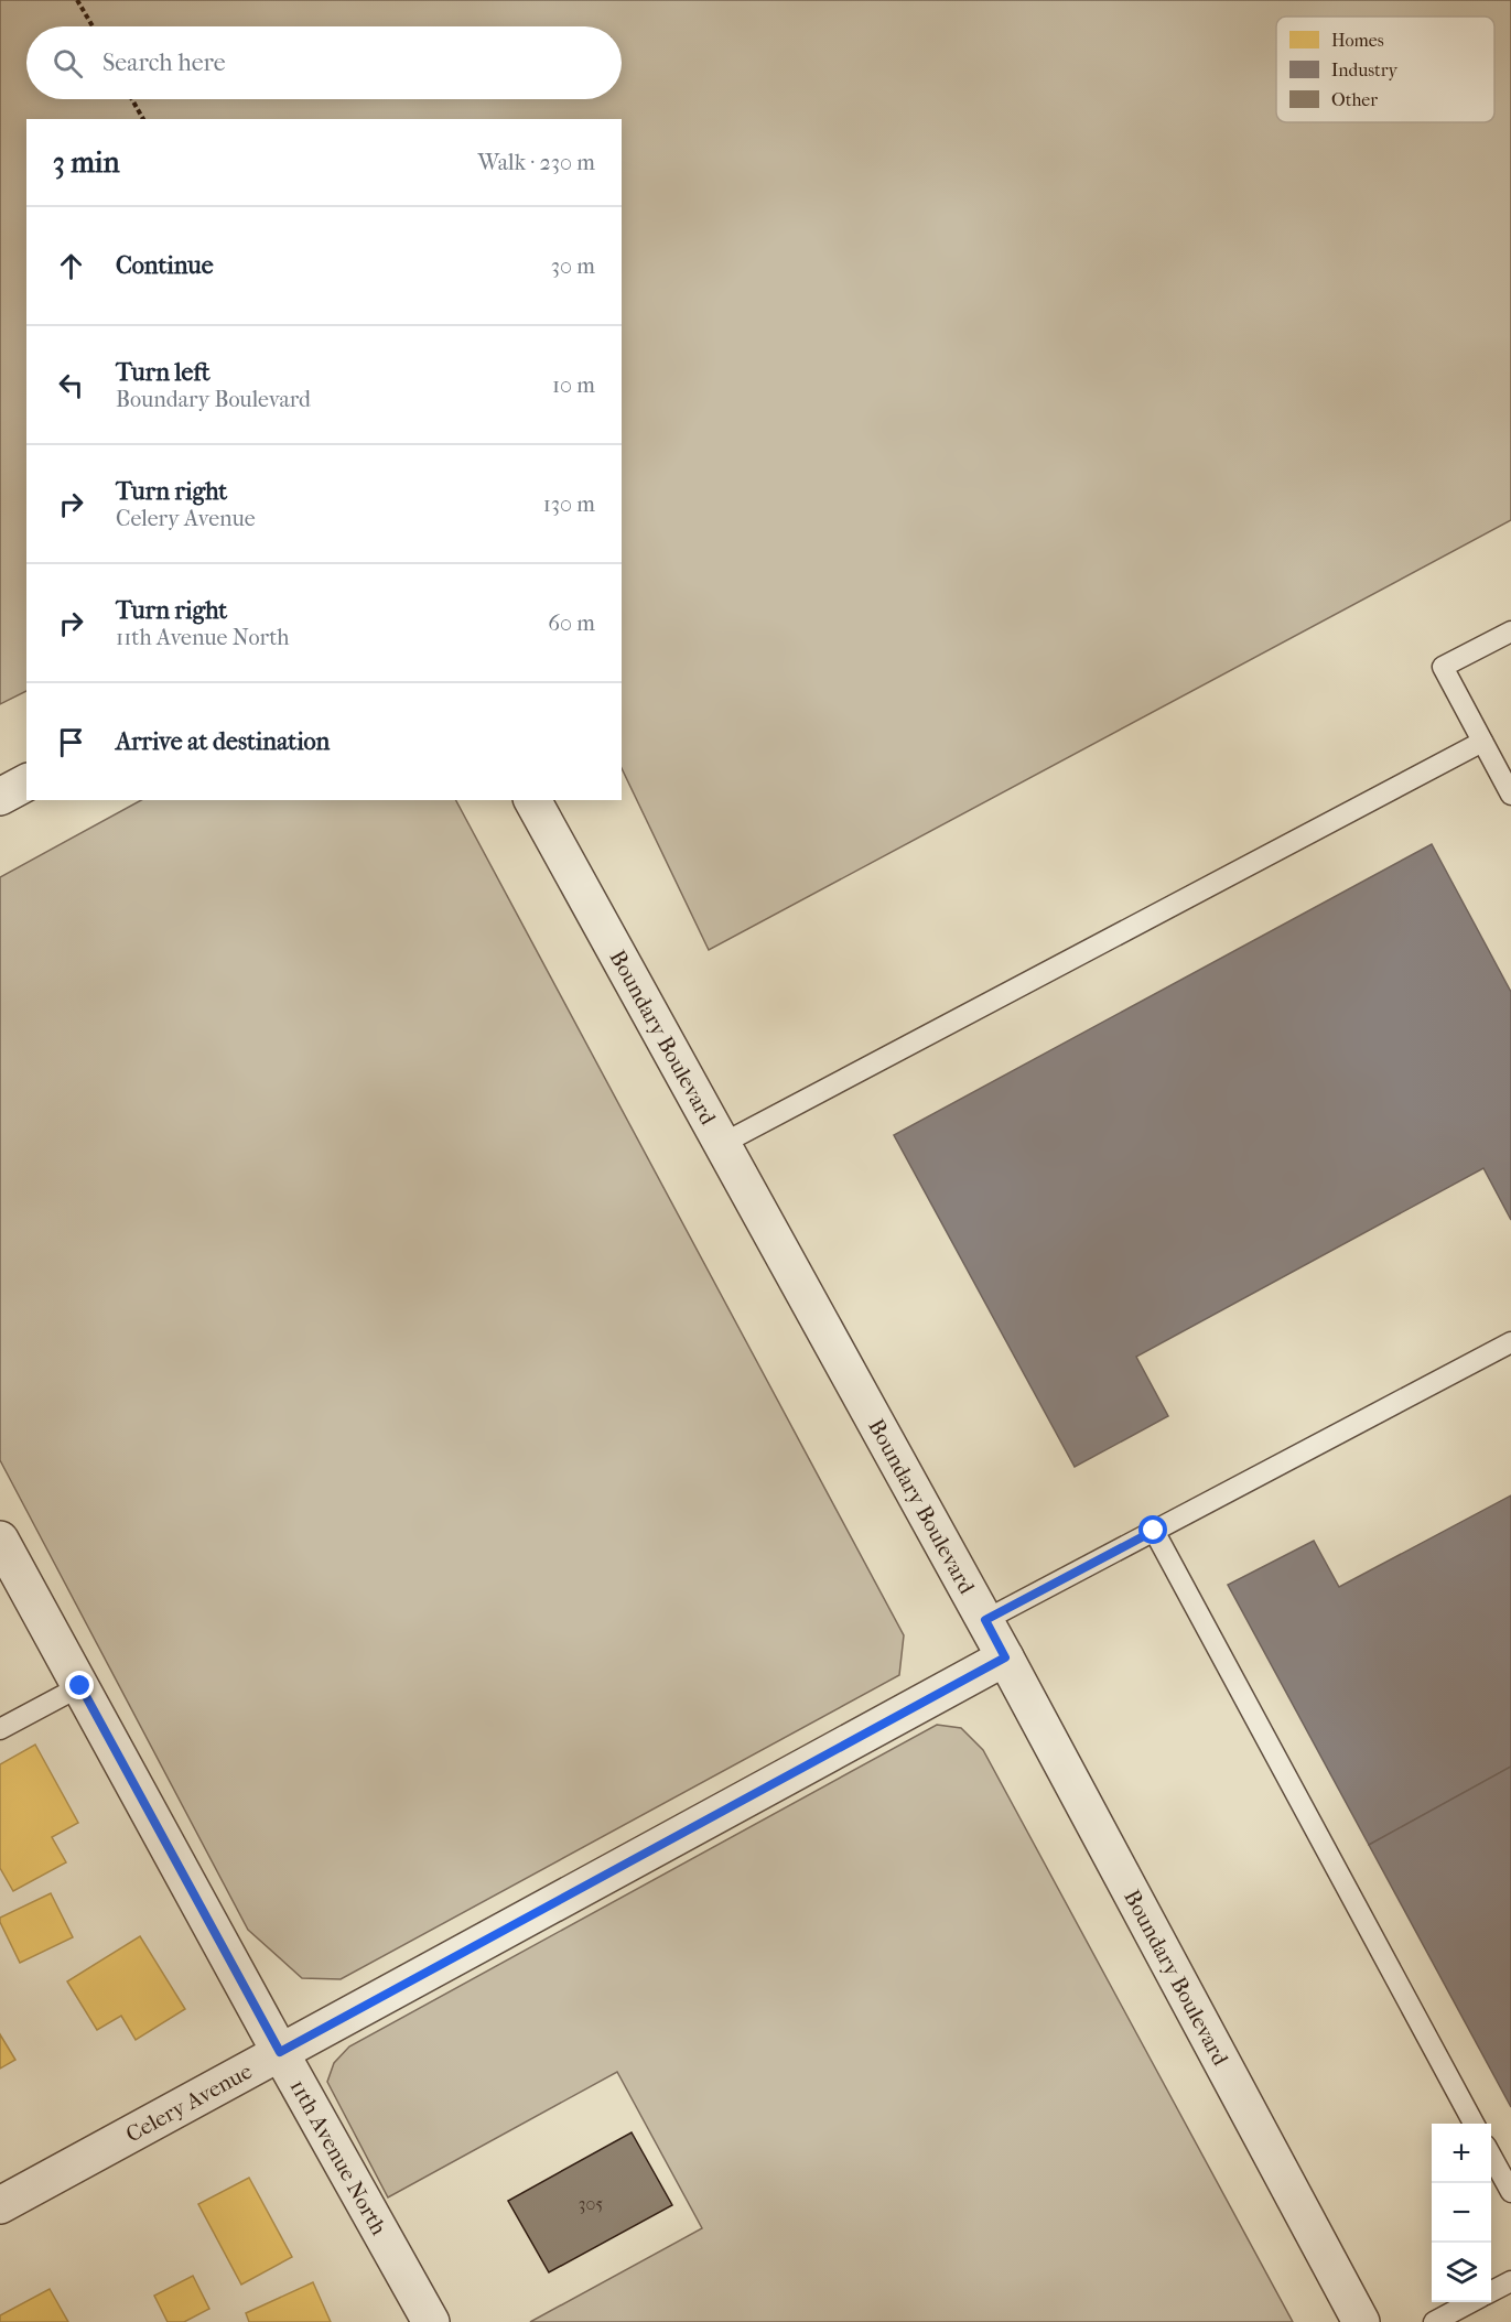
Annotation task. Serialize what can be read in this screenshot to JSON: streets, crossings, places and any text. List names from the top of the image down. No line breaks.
{"streets":{"street":["Boundary Boulevard","Celery Avenue","11th Avenue North"]},"crossings":[["Boundary Boulevard","Celery Avenue"],["Celery Avenue","11th Avenue North"]],"house_numbers":["305"],"legend":["Homes","Industry","Other"],"page":{"search":"Search here","heading":["3 min","Walk · 230 m"],"list":[["Continue","30 m"],["Turn left","Boundary Boulevard","10 m"],["Turn right","Celery Avenue","130 m"],["Turn right","11th Avenue North","60 m"],"Arrive at destination"],"map_buttons":["+","−"]}}
